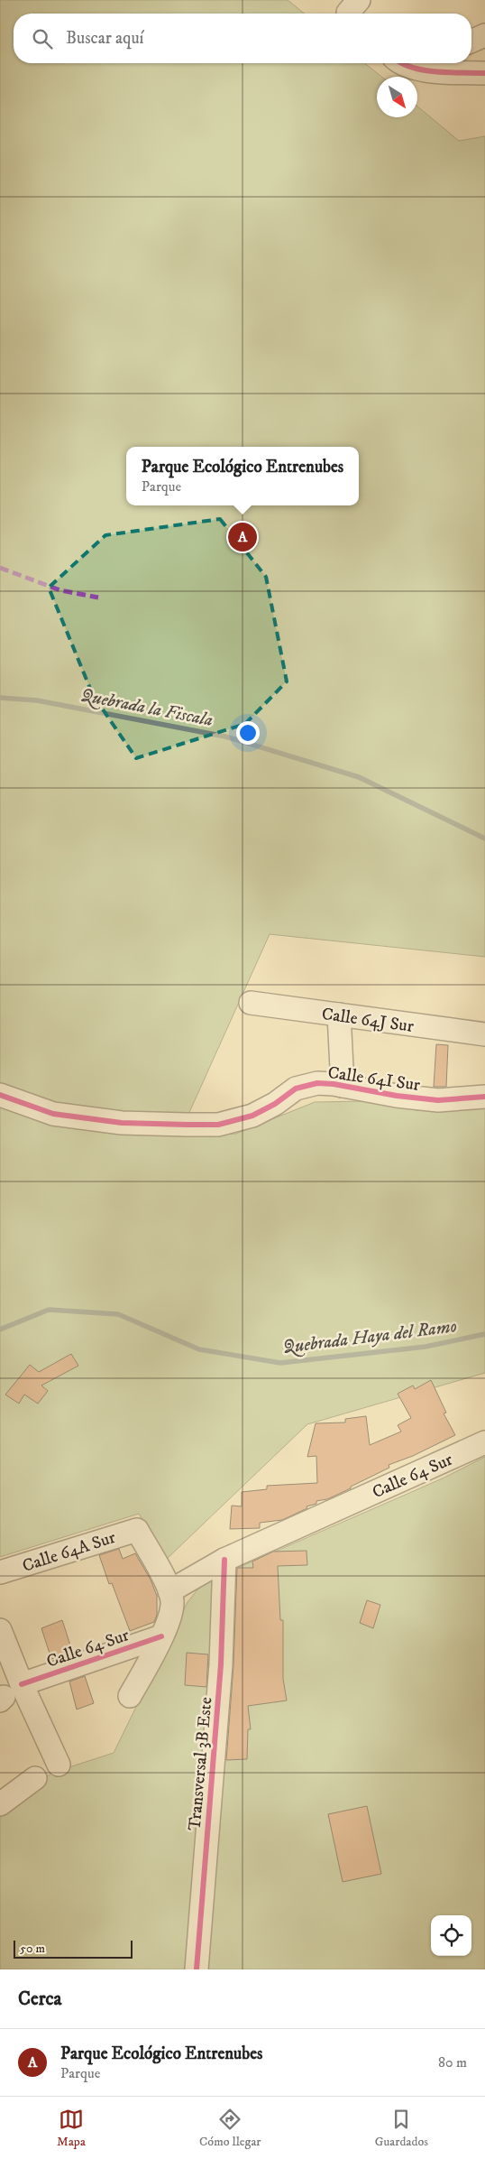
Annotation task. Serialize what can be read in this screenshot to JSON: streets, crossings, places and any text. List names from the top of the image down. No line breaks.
{"streets":{"street":["Calle 64J Sur","Calle 64I Sur","Calle 64 Sur","Calle 64A Sur","Transversal 3B Este"]},"crossings":[["Calle 64 Sur","Calle 64A Sur"],["Calle 64 Sur","Transversal 3B Este"]],"water":["Quebrada la Fiscala","Quebrada Haya del Ramo"],"scale_bar":"50 m","north":"bottom right","page":{"search":"Buscar aquí","popup":["Parque Ecológico Entrenubes","Parque"],"pins":"A","scale":"50 m","heading":"Cerca","list":[{"mark":"A","name":"Parque Ecológico Entrenubes","note":"Parque","value":"80 m"}],"nav":["Mapa","Cómo llegar","Guardados"]}}
